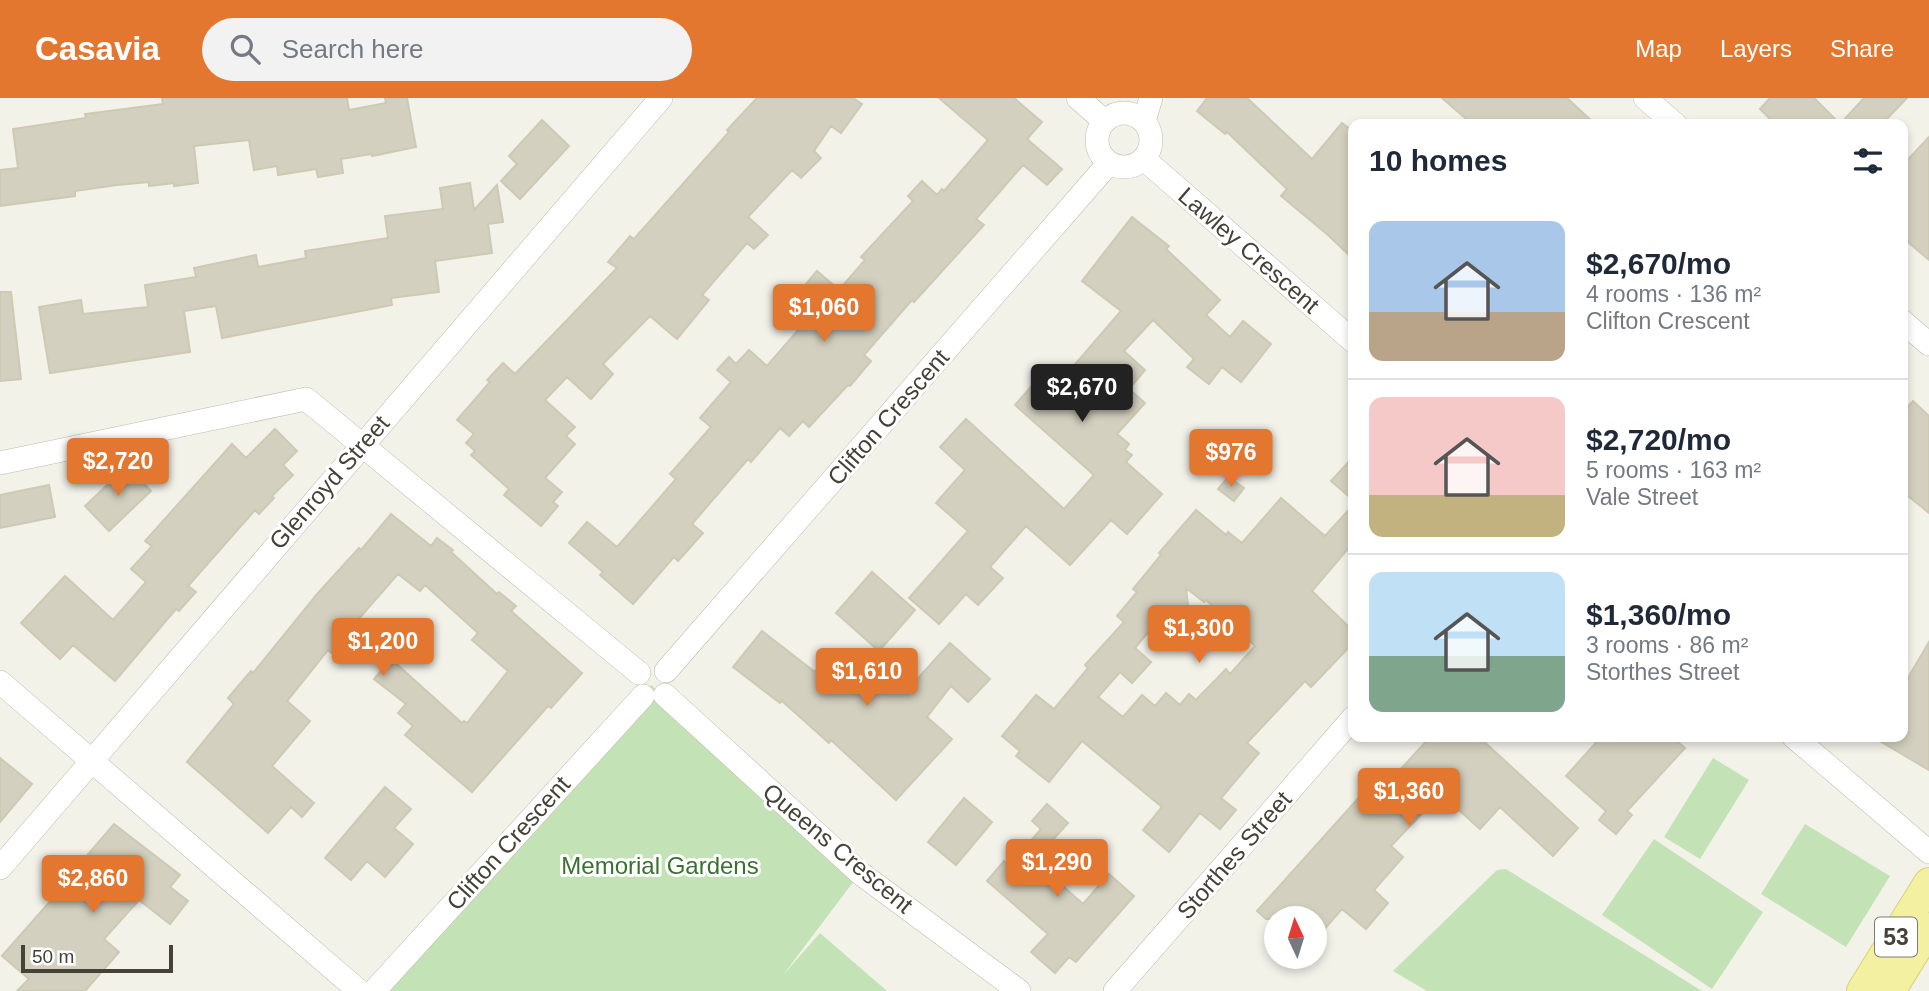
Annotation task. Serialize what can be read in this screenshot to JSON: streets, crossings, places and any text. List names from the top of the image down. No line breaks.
{"streets":{"main road":["53"],"street":["Lawley Crescent","Clifton Crescent","Glenroyd Street","Queens Crescent","Storthes Street"]},"crossings":[["Lawley Crescent","Clifton Crescent"],["Clifton Crescent","Queens Crescent"],["Glenroyd Street","Queens Crescent"]],"parks":["Memorial Gardens"],"scale_bar":"50 m","north":"top","page":{"header":"Casavia","search":"Search here","nav":["Map","Layers","Share"],"heading":"10 homes","list":[{"name":"$2,670/mo","note":"4 rooms · 136 m² · Clifton Crescent"},{"name":"$2,720/mo","note":"5 rooms · 163 m² · Vale Street"},{"name":"$1,360/mo","note":"3 rooms · 86 m² · Storthes Street"}],"price":["$1,060","$2,670","$976","$2,720","$1,300","$1,200","$1,610","$1,360","$1,290","$2,860"],"scale":"50 m"}}
